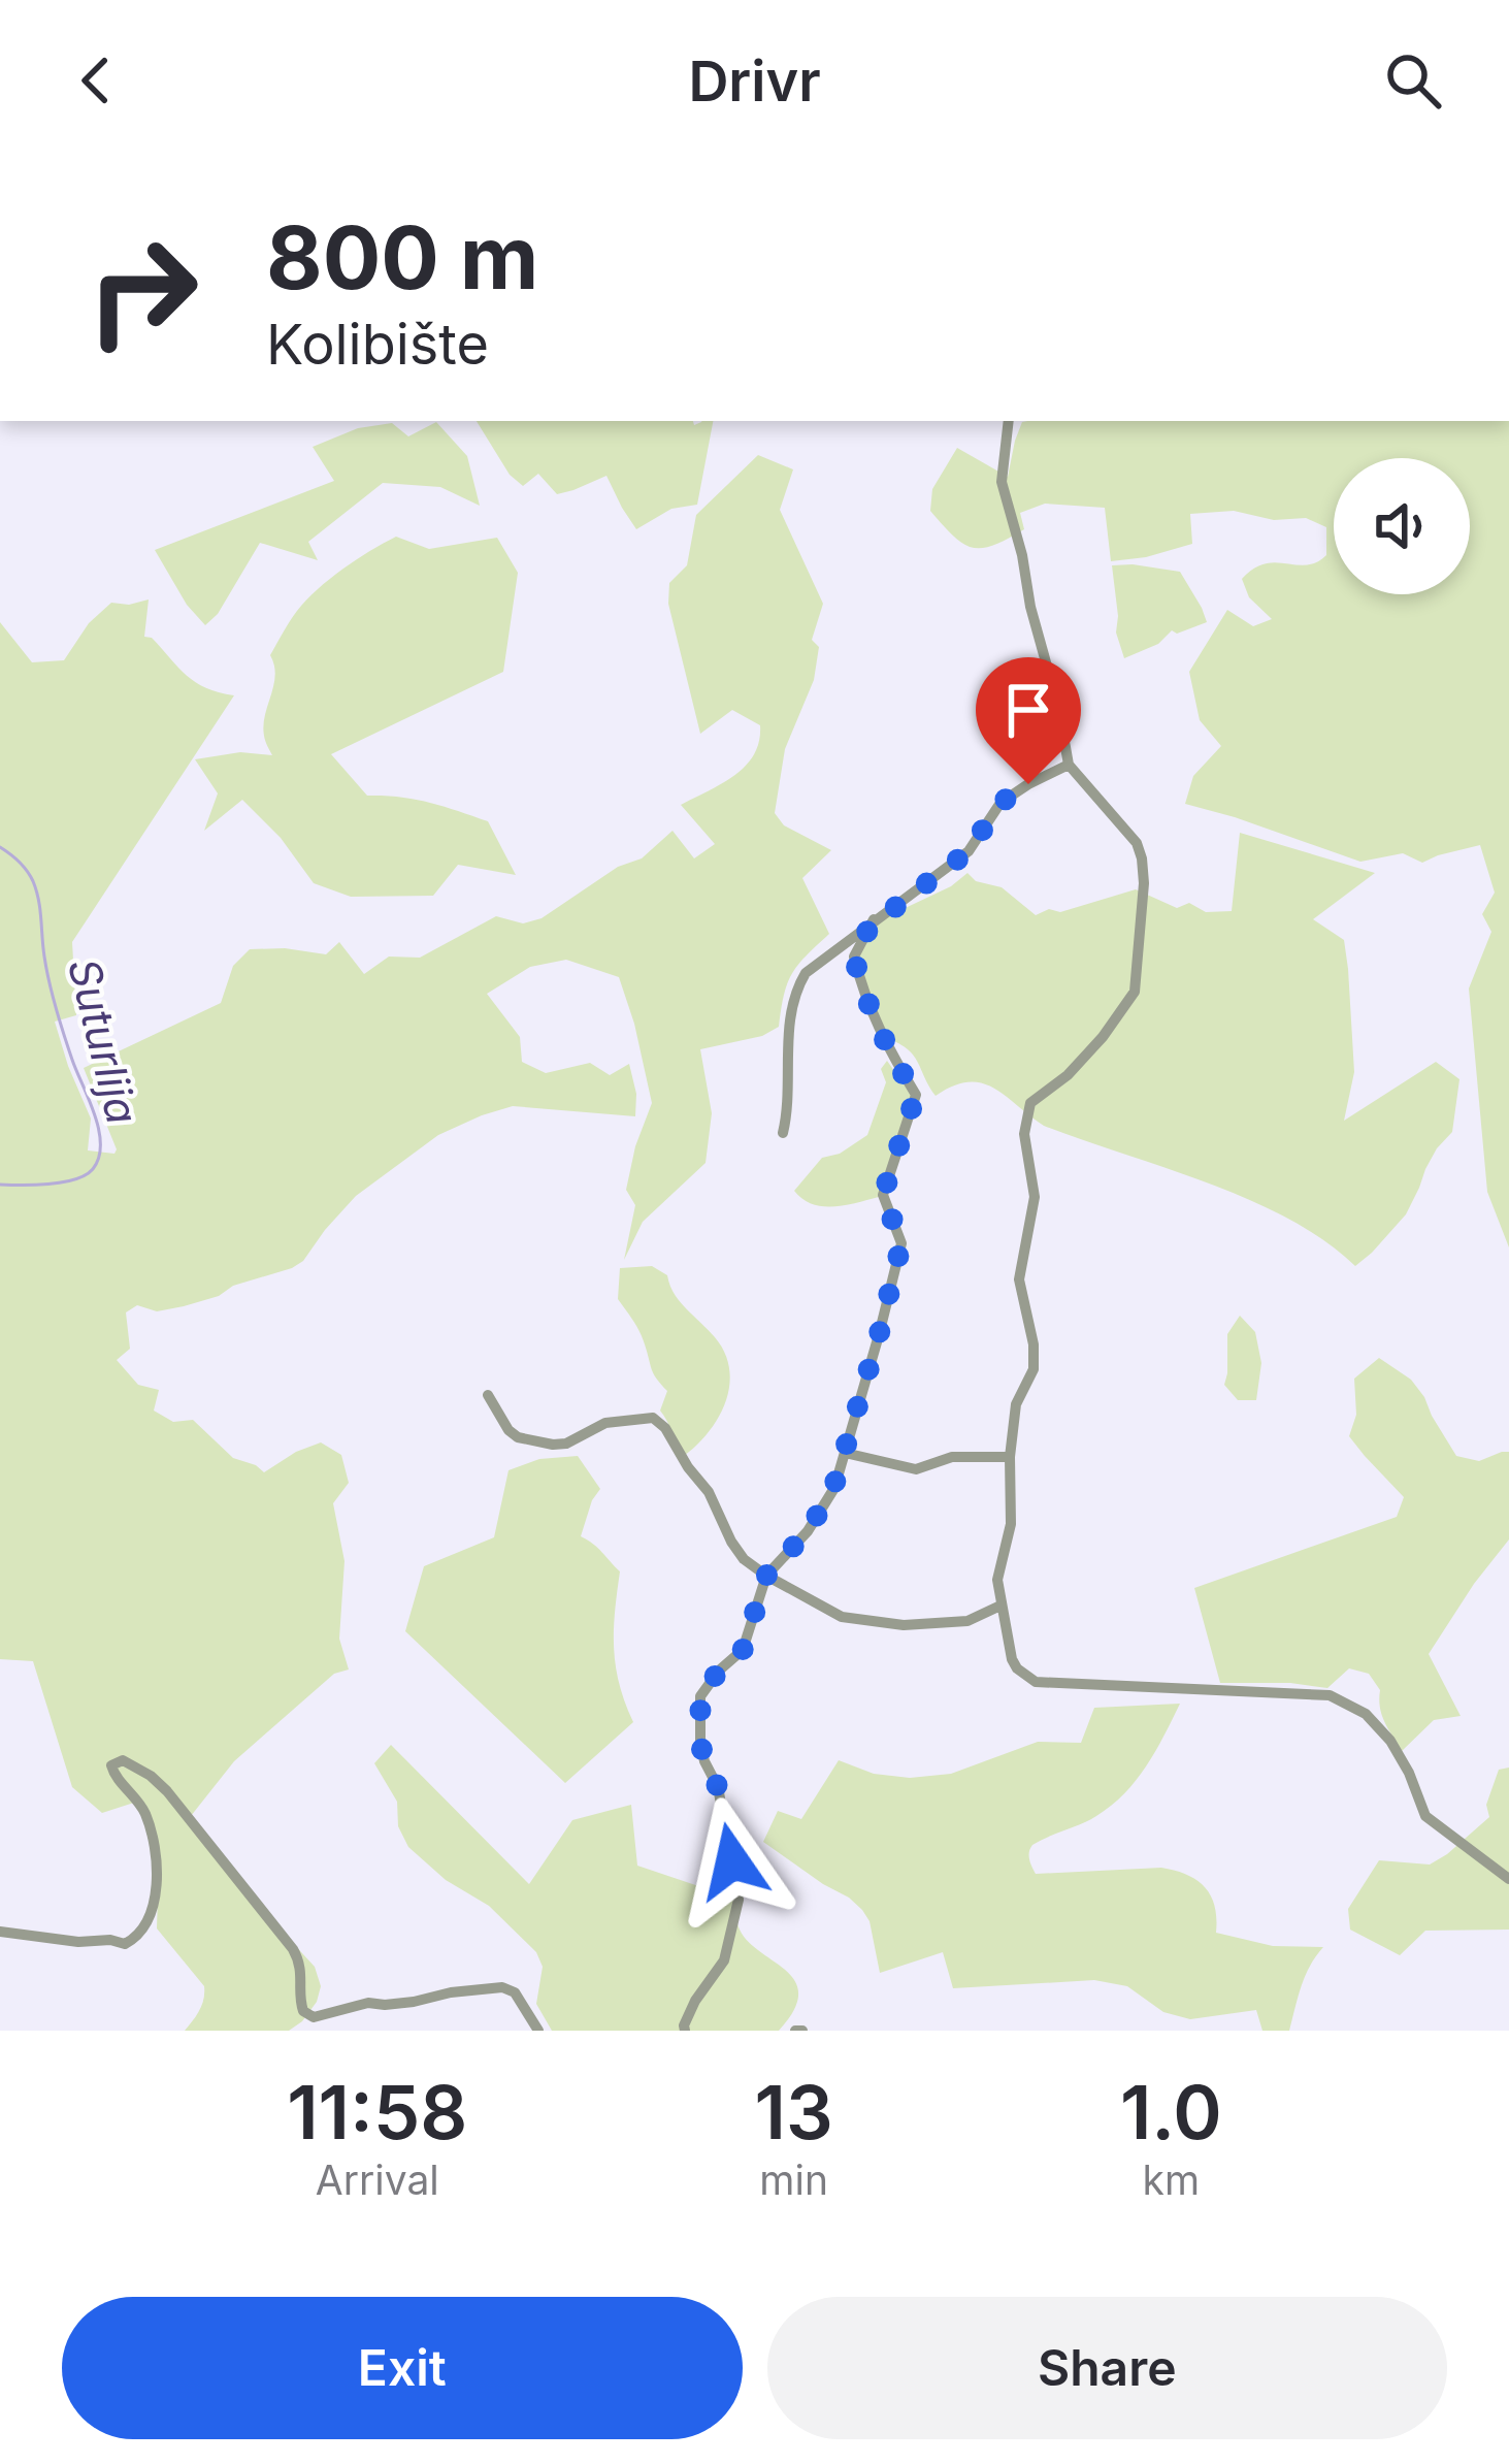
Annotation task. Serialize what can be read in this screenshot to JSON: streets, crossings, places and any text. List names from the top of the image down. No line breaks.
{"water":["Suturlija"],"page":{"header":"Drivr","turn":["800 m","Kolibište"],"eta":["11:58","Arrival","13","min","1.0","km"],"buttons":["Exit","Share"]}}
